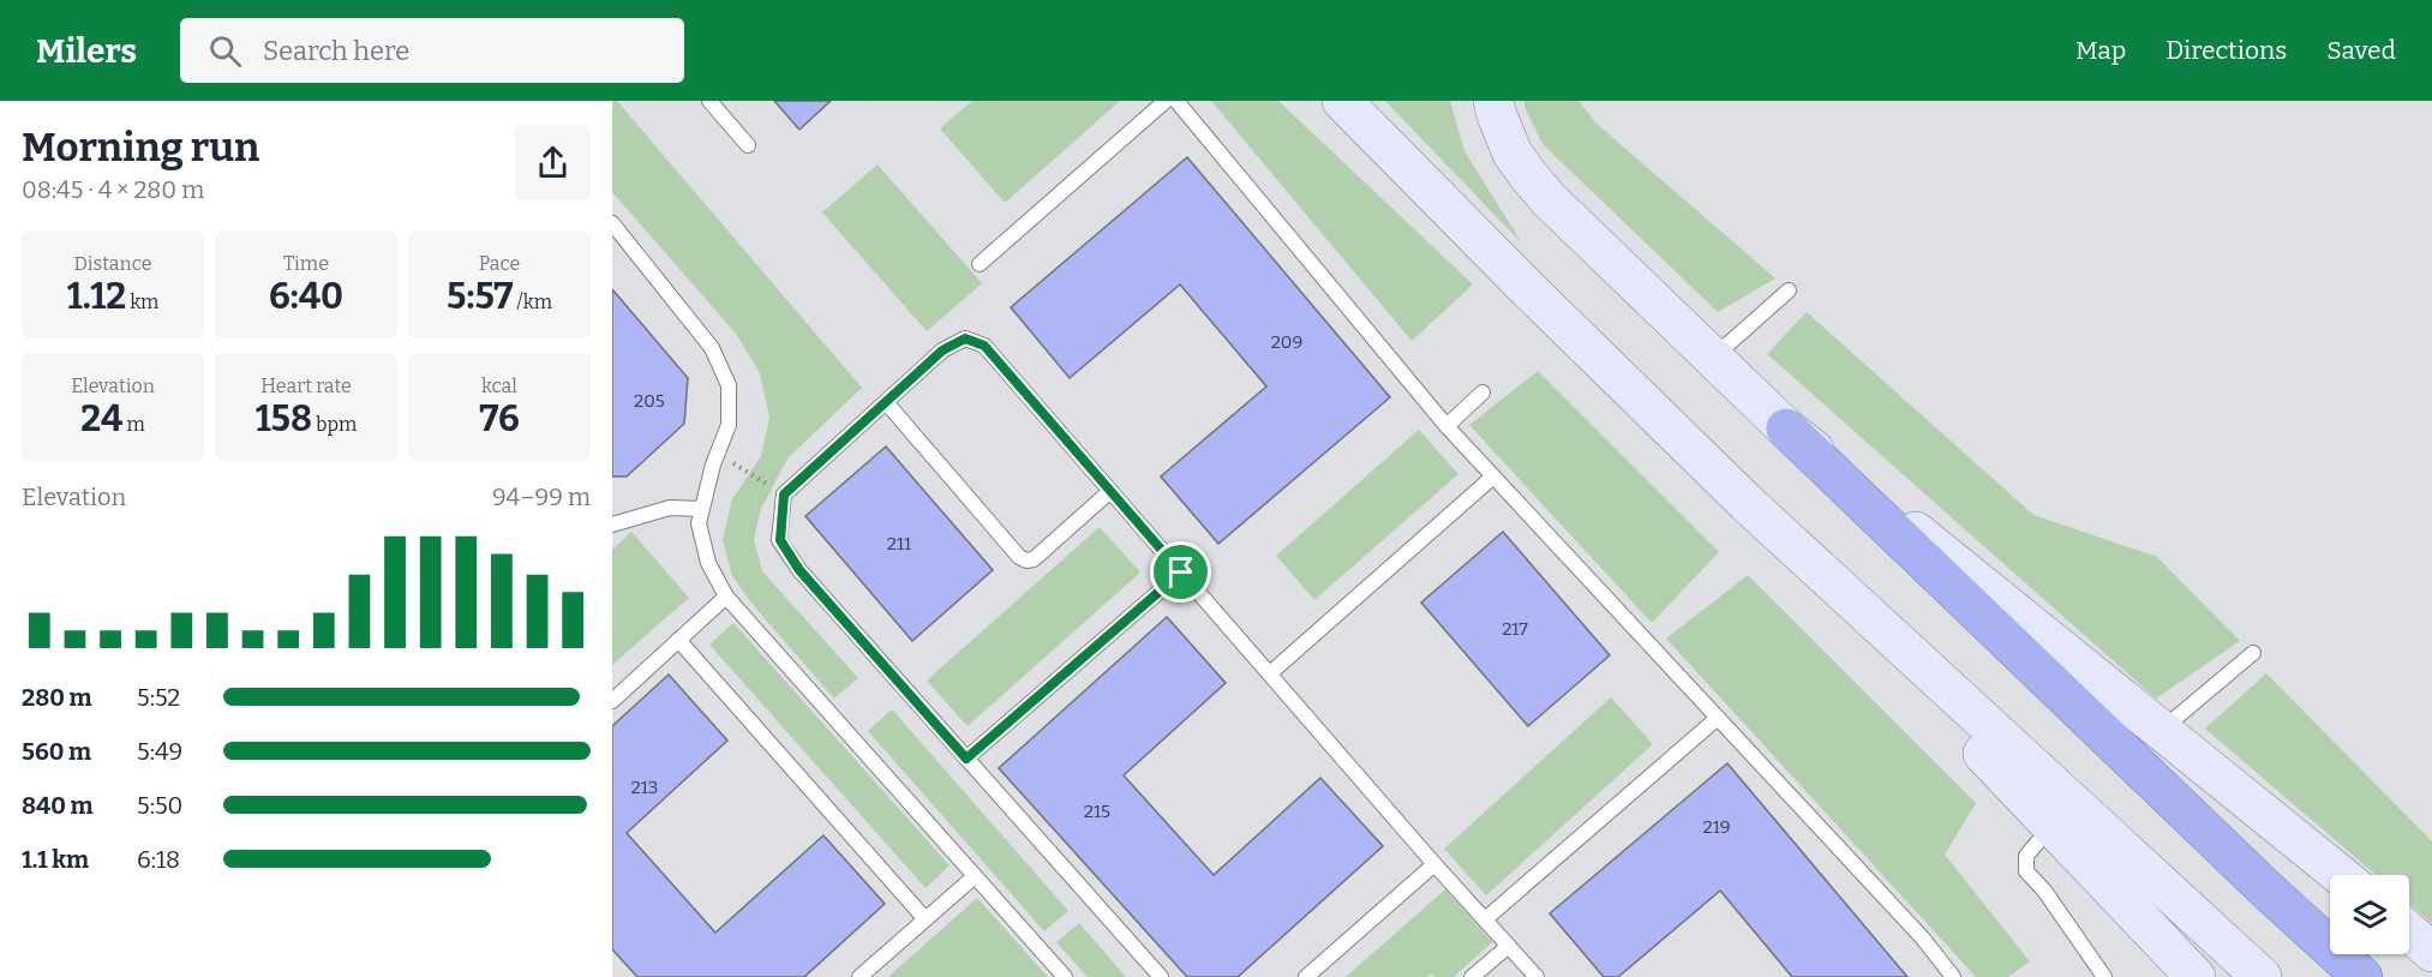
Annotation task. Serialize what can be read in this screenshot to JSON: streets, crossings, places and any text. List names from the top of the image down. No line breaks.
{"house_numbers":["209","205","211","217","213","215","219"],"page":{"header":"Milers","search":"Search here","nav":["Map","Directions","Saved"],"heading":["Morning run","08:45 · 4 × 280 m"],"stats":[["Distance","1.12 km"],["Time","6:40"],["Pace","5:57 /km"],["Elevation","24 m"],["Heart rate","158 bpm"],["kcal","76"]],"chart":["Elevation","94–99 m"],"list":[{"name":"280 m","note":"5:52"},{"name":"560 m","note":"5:49"},{"name":"840 m","note":"5:50"},{"name":"1.1 km","note":"6:18"}]}}
